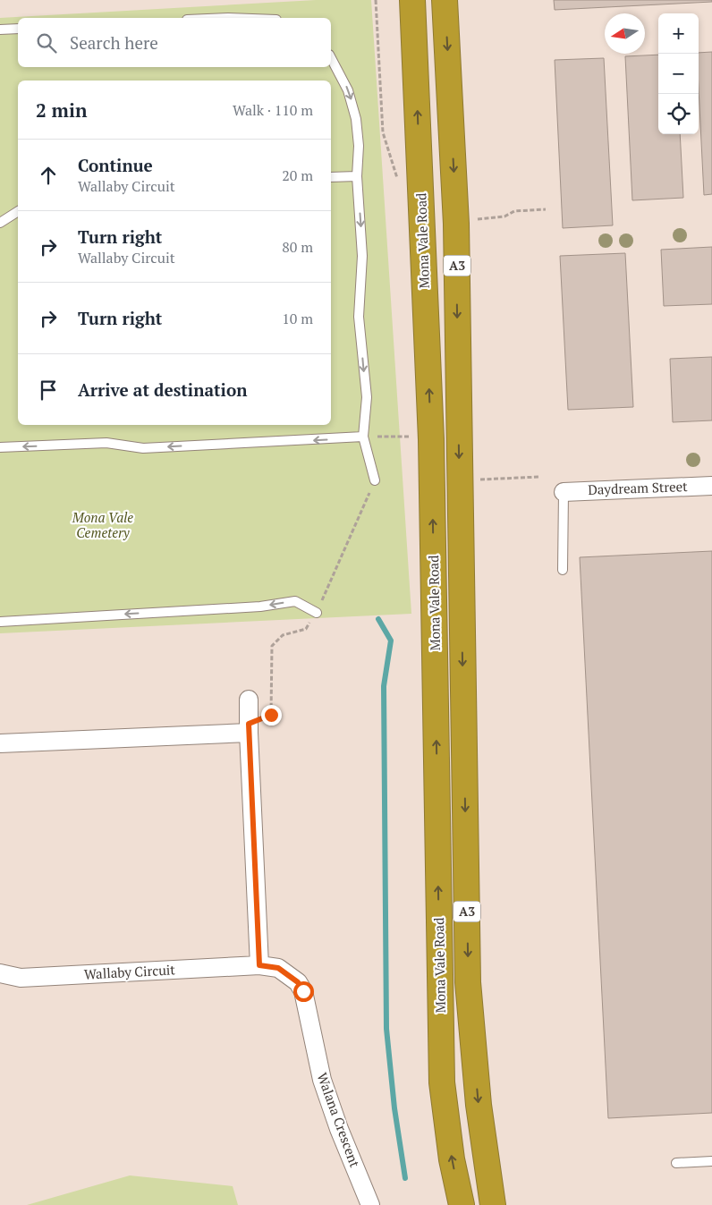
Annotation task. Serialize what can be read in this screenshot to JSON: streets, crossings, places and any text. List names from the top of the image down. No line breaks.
{"streets":{"highway":["Mona Vale Road","A3"],"street":["Daydream Street","Wallaby Circuit","Walana Crescent"]},"crossings":[["Wallaby Circuit","Walana Crescent"]],"parks":["Mona Vale Cemetery"],"north":"left","page":{"map_buttons":["+","−"],"search":"Search here","heading":["2 min","Walk · 110 m"],"list":[["Continue","Wallaby Circuit","20 m"],["Turn right","Wallaby Circuit","80 m"],["Turn right","10 m"],"Arrive at destination"]}}
